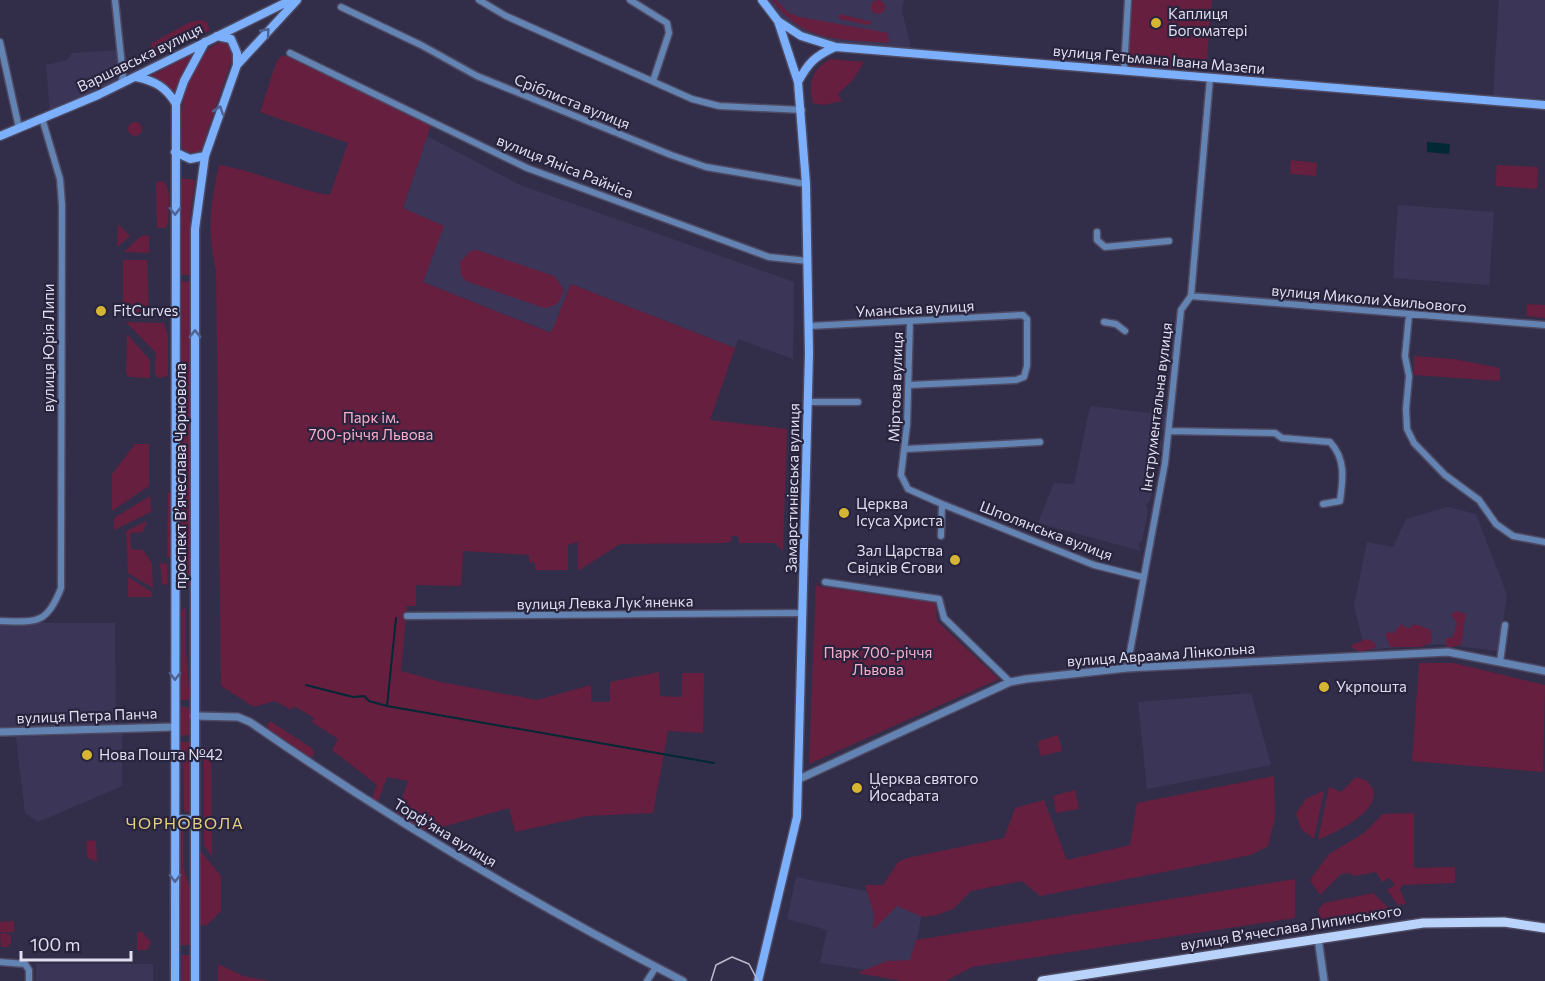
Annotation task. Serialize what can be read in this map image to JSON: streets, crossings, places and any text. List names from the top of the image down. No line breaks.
{"streets":{"main road":["Варшавська вулиця","вулиця Гетьмана Івана Мазепи","проспект Вʼячеслава Чорновола","Замарстинівська вулиця","вулиця Вʼячеслава Липинського"],"street":["Сріблиста вулиця","вулиця Яніса Райніса","вулиця Миколи Хвильового","Уманська вулиця","вулиця Юрія Липи","Міртова вулиця","Інструментальна вулиця","Шполянська вулиця","вулиця Левка Лукʼяненка","вулиця Авраама Лінкольна","вулиця Петра Панча","Торфʼяна вулиця"]},"crossings":[["Варшавська вулиця","вулиця Юрія Липи"],["Варшавська вулиця","проспект Вʼячеслава Чорновола"],["вулиця Гетьмана Івана Мазепи","Інструментальна вулиця"],["вулиця Гетьмана Івана Мазепи","Замарстинівська вулиця"],["Сріблиста вулиця","Замарстинівська вулиця"],["вулиця Яніса Райніса","Замарстинівська вулиця"],["вулиця Миколи Хвильового","Інструментальна вулиця"],["Уманська вулиця","Міртова вулиця"],["Уманська вулиця","Замарстинівська вулиця"],["Міртова вулиця","Шполянська вулиця"],["Інструментальна вулиця","Шполянська вулиця"],["Інструментальна вулиця","вулиця Авраама Лінкольна"],["проспект Вʼячеслава Чорновола","вулиця Петра Панча"],["проспект Вʼячеслава Чорновола","Торфʼяна вулиця"],["Замарстинівська вулиця","вулиця Левка Лукʼяненка"],["Замарстинівська вулиця","вулиця Авраама Лінкольна"]],"districts":["ЧОРНОВОЛА"],"parks":["Парк ім. 700-річчя Львова","Парк 700-річчя Львова"],"places":["Каплиця Богоматері","FitCurves","Церква Ісуса Христа","Зал Царства Свідків Єгови","Укрпошта","Нова Пошта №42","Церква святого Йосафата"],"scale_bar":"100 m"}
